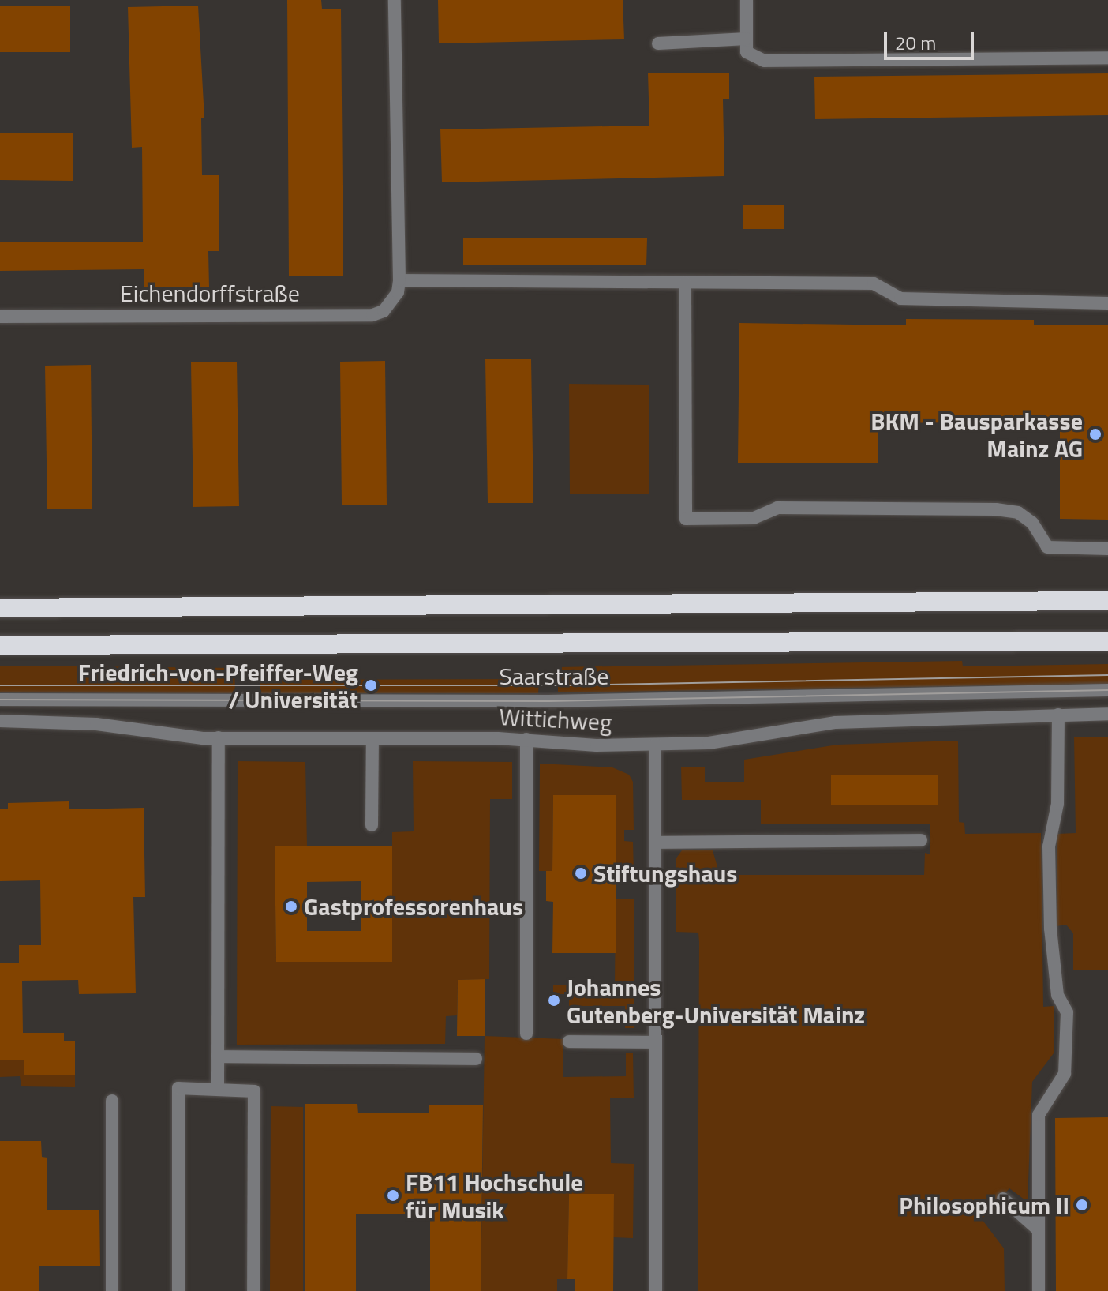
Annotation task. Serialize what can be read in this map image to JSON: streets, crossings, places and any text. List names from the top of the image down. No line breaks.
{"streets":{"highway":["Saarstraße"],"street":["Eichendorffstraße","Wittichweg"]},"places":["BKM - Bausparkasse Mainz AG","Friedrich-von-Pfeiffer-Weg / Universität","Stiftungshaus","Gastprofessorenhaus","Johannes Gutenberg-Universität Mainz","FB11 Hochschule für Musik","Philosophicum II"],"scale_bar":"20 m"}
